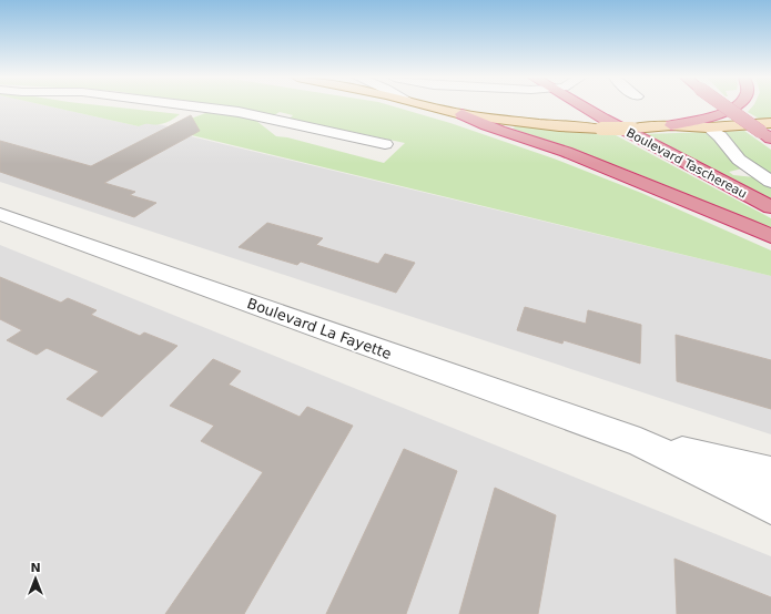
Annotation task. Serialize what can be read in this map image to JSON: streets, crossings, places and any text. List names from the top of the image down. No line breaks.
{"streets":{"highway":["Boulevard Taschereau"],"street":["Boulevard La Fayette"]},"north":"top"}
